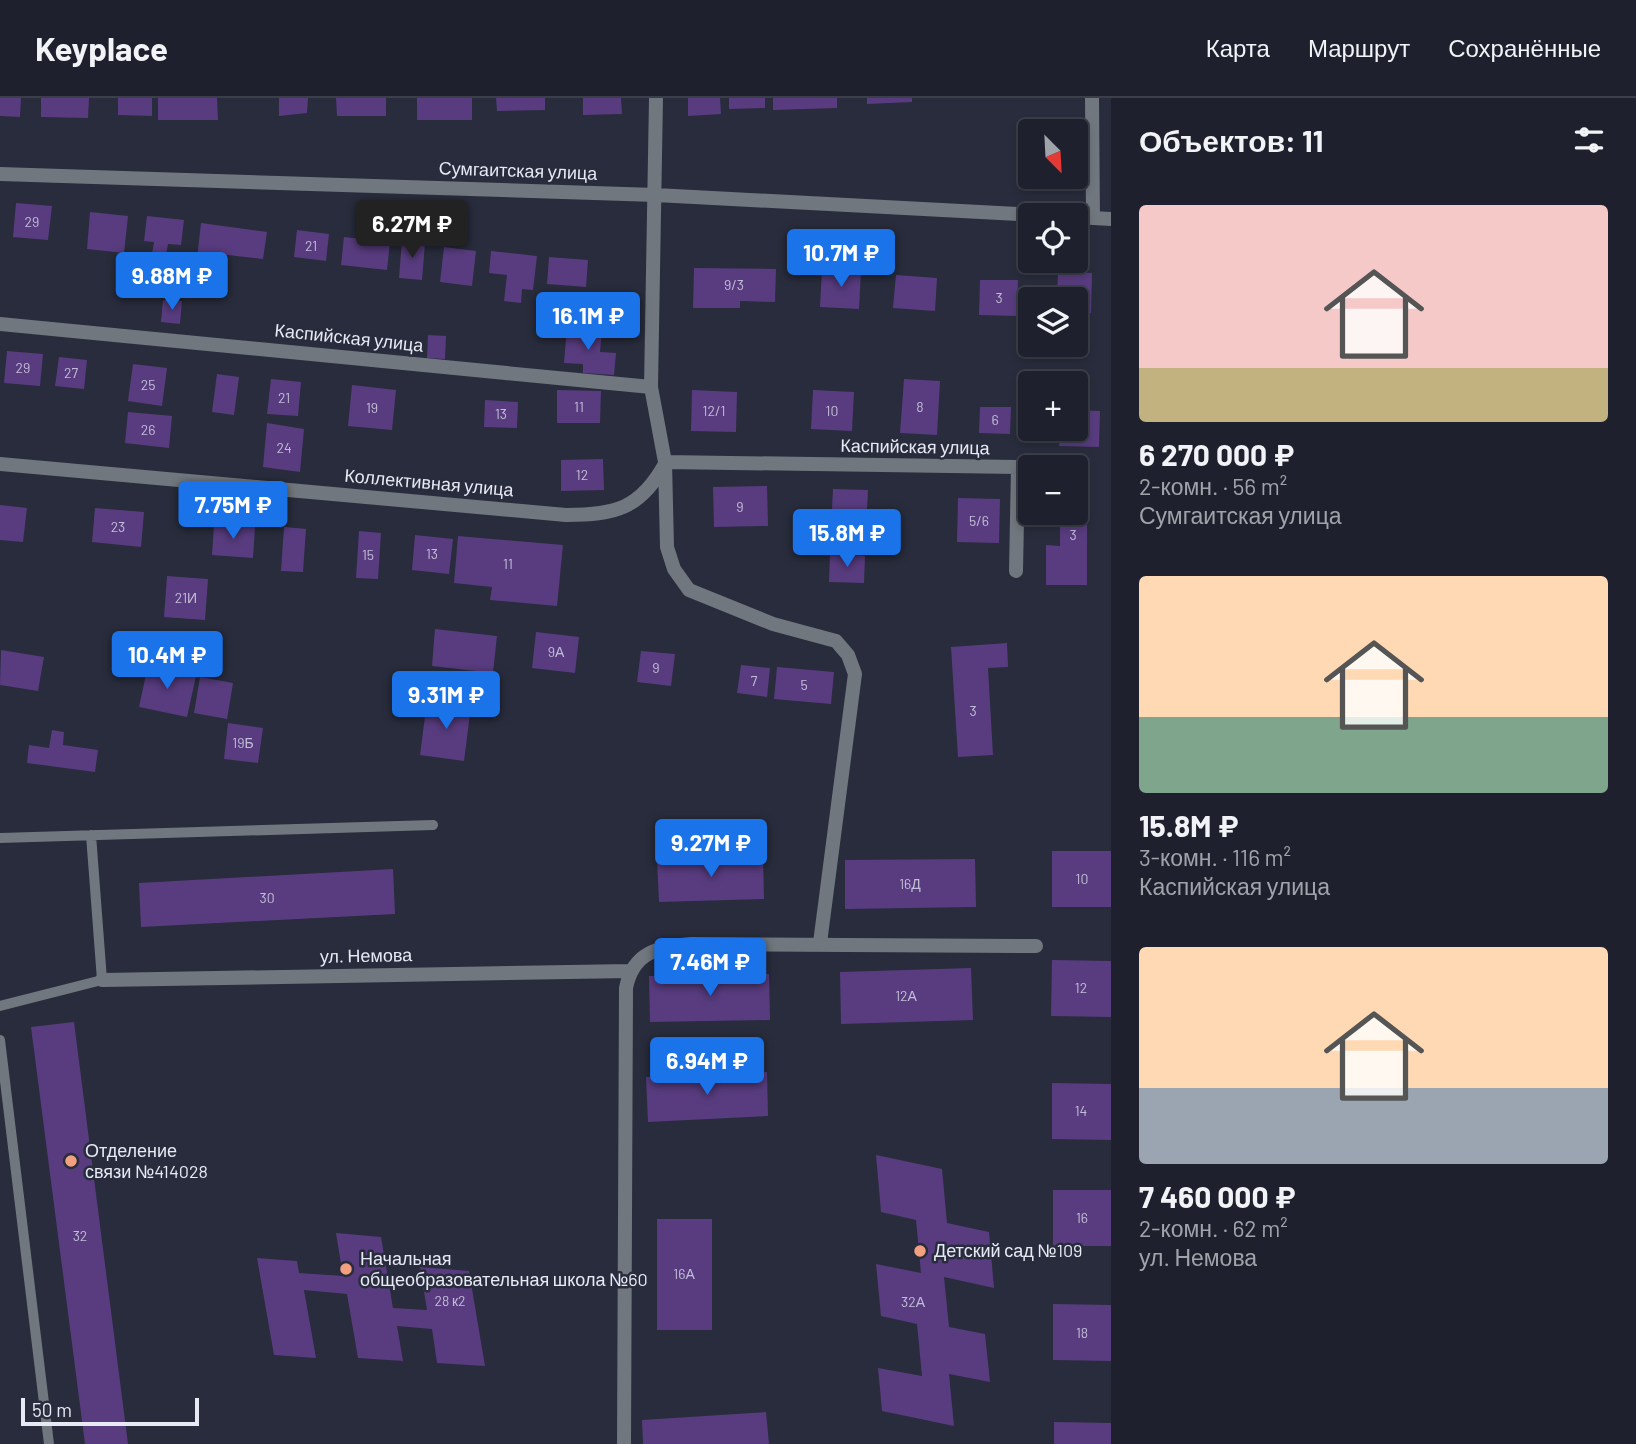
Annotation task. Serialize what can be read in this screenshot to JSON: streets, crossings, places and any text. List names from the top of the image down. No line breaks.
{"streets":{"street":["Сумгаитская улица","Каспийская улица","Коллективная улица","ул. Немова"]},"crossings":[["Каспийская улица","Коллективная улица"]],"places":["Отделение связи №414028","Детский сад №109","Начальная общеобразовательная школа №60"],"house_numbers":["29","21","9/3","3","29","27","25","21","11","8","19","12/1","10","13","6","26","24","12","9","5/6","23","3","13","15","11","21И","9А","9","7","5","3","19Б","10","16Д","30","12","12А","14","16","32","16А","28 к2","32А","18"],"scale_bar":"50 m","north":"bottom right","page":{"header":"Keyplace","nav":["Карта","Маршрут","Сохранённые"],"heading":"Объектов: 11","map_buttons":["+","−"],"list":[{"name":"6 270 000 ₽","note":"2-комн. · 56 m² · Сумгаитская улица"},{"name":"15.8M ₽","note":"3-комн. · 116 m² · Каспийская улица"},{"name":"7 460 000 ₽","note":"2-комн. · 62 m² · ул. Немова"}],"price":["6.27M ₽","10.7M ₽","9.88M ₽","16.1M ₽","7.75M ₽","15.8M ₽","10.4M ₽","9.31M ₽","9.27M ₽","7.46M ₽","6.94M ₽"],"scale":"50 m"}}
